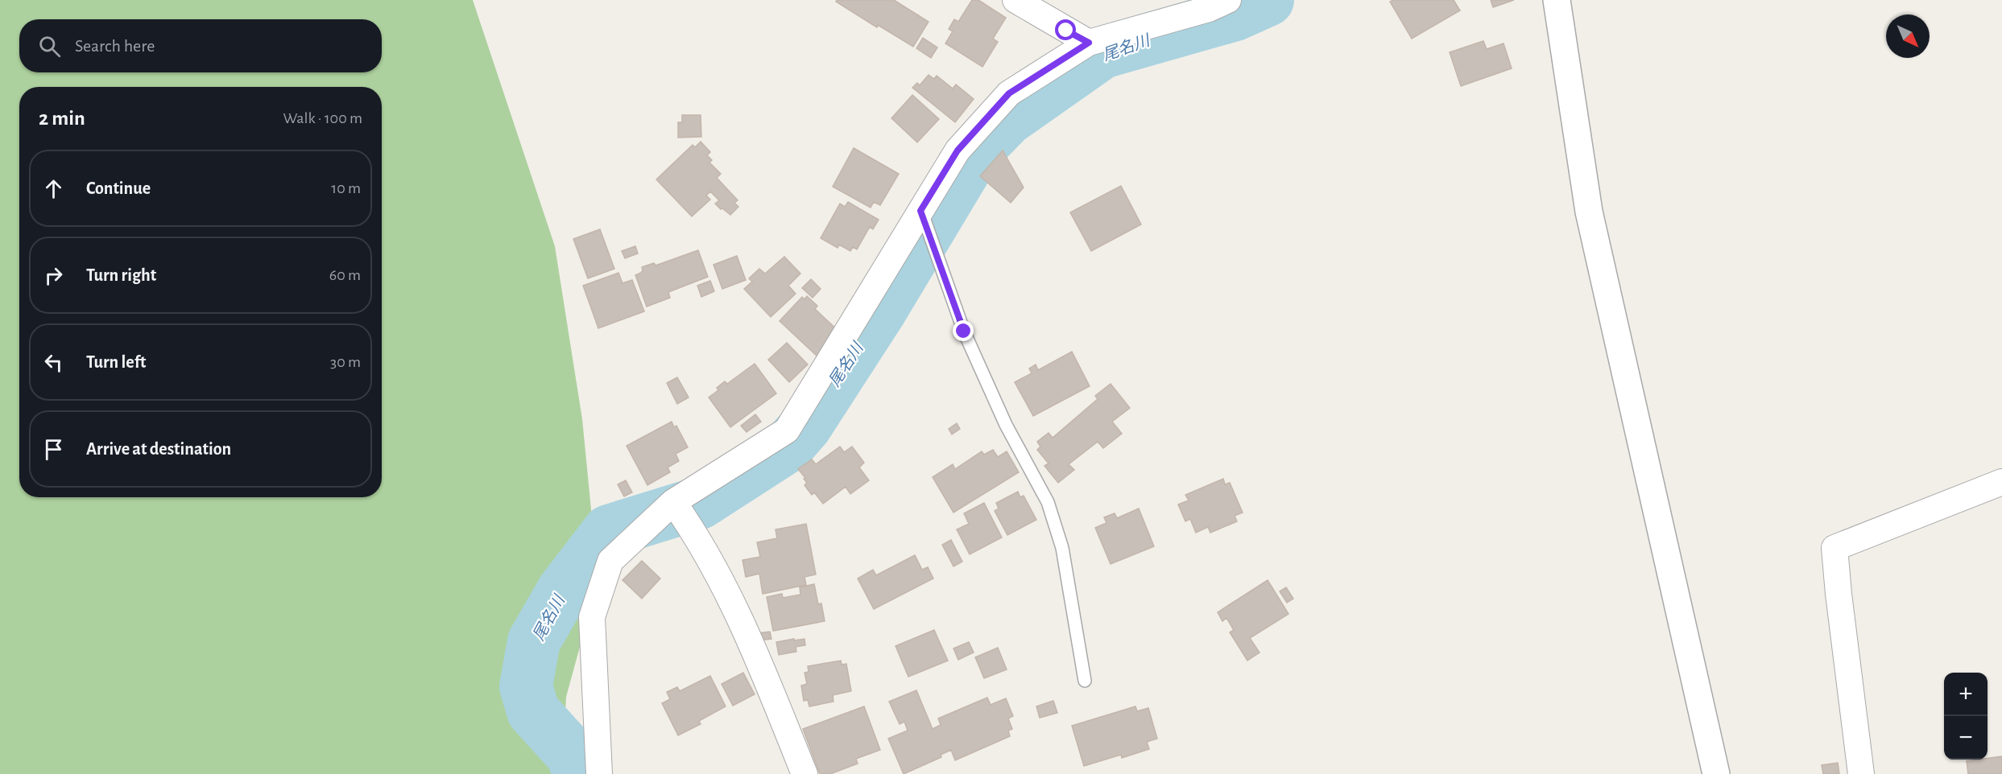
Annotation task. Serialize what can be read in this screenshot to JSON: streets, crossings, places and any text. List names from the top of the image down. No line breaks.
{"water":["尾名川"],"north":"bottom right","page":{"search":"Search here","heading":["2 min","Walk · 100 m"],"list":[["Continue","10 m"],["Turn right","60 m"],["Turn left","30 m"],"Arrive at destination"],"map_buttons":["+","−"]}}
